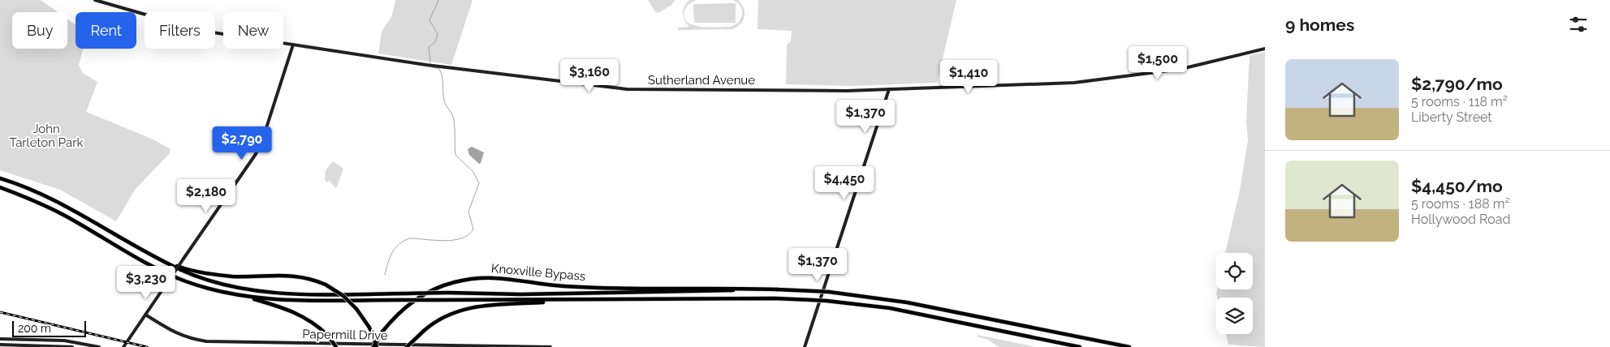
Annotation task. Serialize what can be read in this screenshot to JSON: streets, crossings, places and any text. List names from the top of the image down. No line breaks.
{"streets":{"highway":["Knoxville Bypass"],"street":["Sutherland Avenue","Papermill Drive"]},"parks":["John Tarleton Park"],"scale_bar":"200 m","page":{"heading":"9 homes","chip":["Buy","Rent","Filters","New"],"price":["$1,500","$3,160","$1,410","$1,370","$2,790","$4,450","$2,180","$1,370","$3,230"],"list":[{"name":"$2,790/mo","note":"5 rooms · 118 m² · Liberty Street"},{"name":"$4,450/mo","note":"5 rooms · 188 m² · Hollywood Road"}],"scale":"200 m"}}
